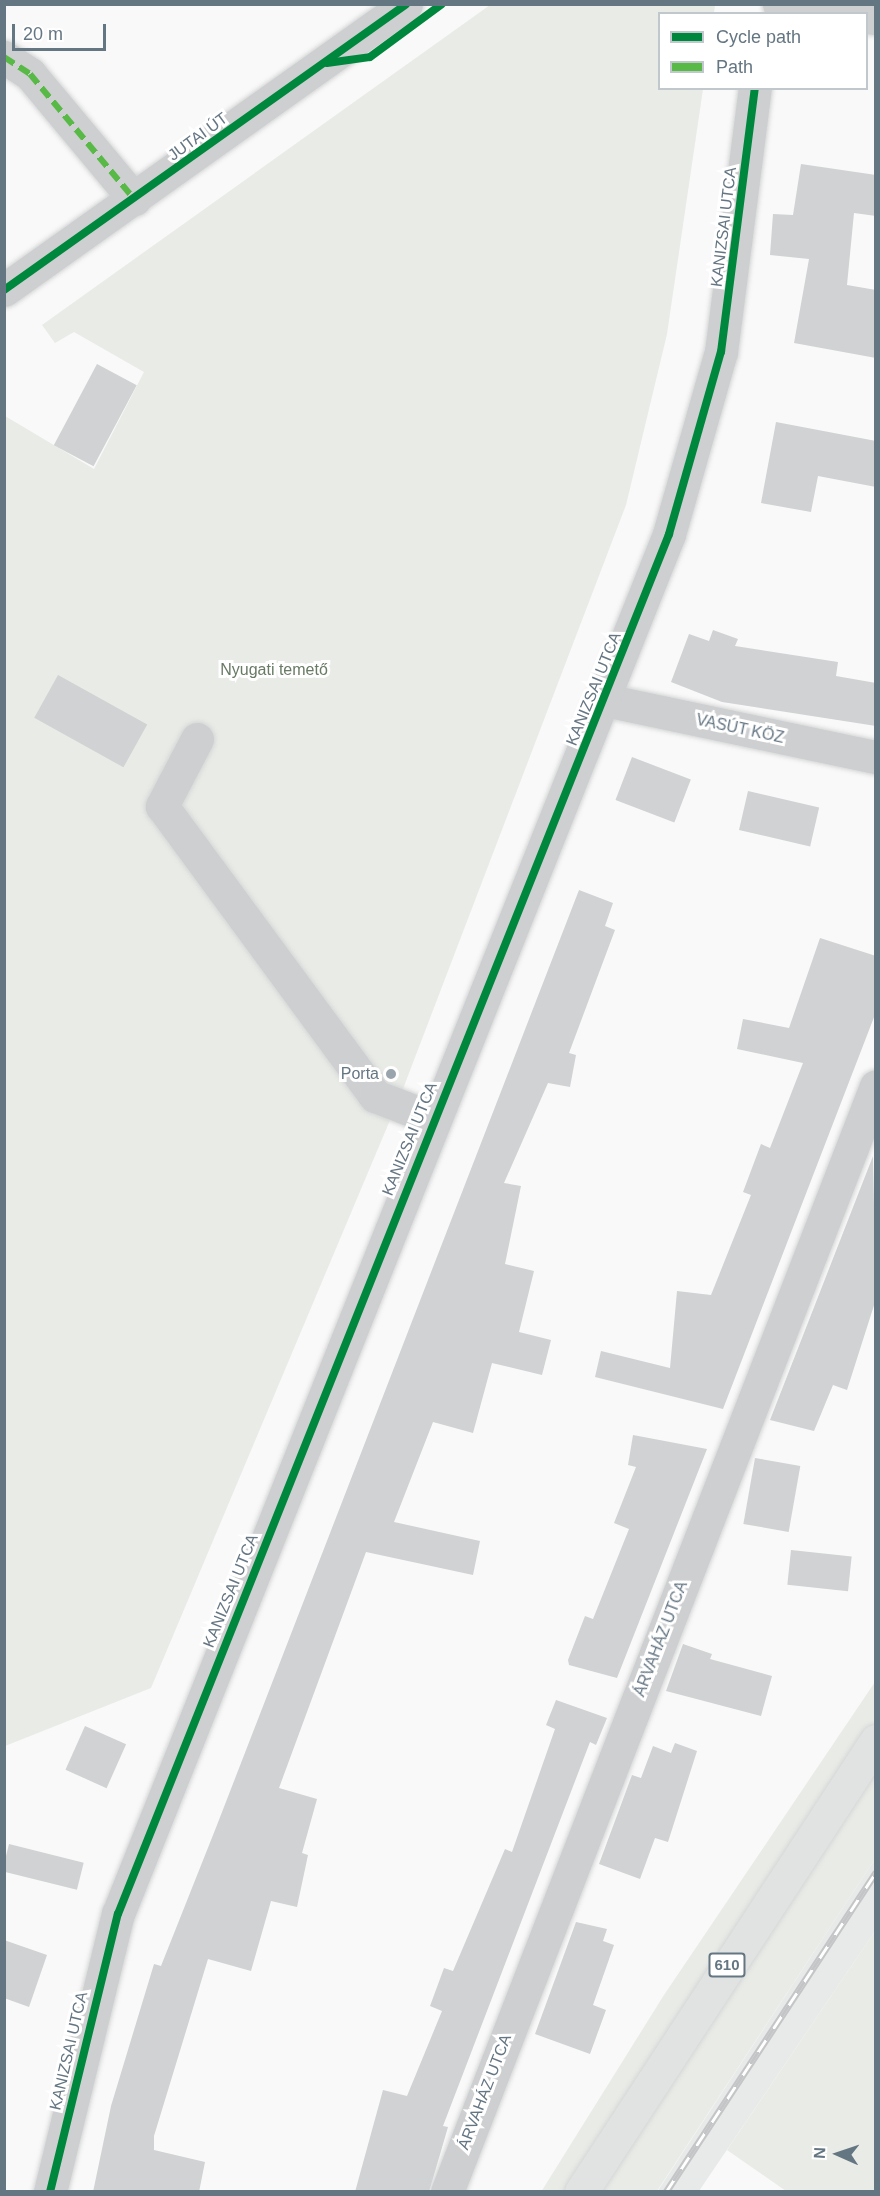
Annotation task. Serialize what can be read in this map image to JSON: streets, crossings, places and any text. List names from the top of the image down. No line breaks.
{"streets":{"main road":["610"],"street":["JUTAI ÚT","KANIZSAI UTCA","VASÚT KÖZ","ÁRVAHÁZ UTCA"]},"crossings":[["KANIZSAI UTCA","VASÚT KÖZ"]],"parks":["Nyugati temető"],"places":["Porta"],"legend":["Cycle path","Path"],"scale_bar":"20 m","north":"left"}
